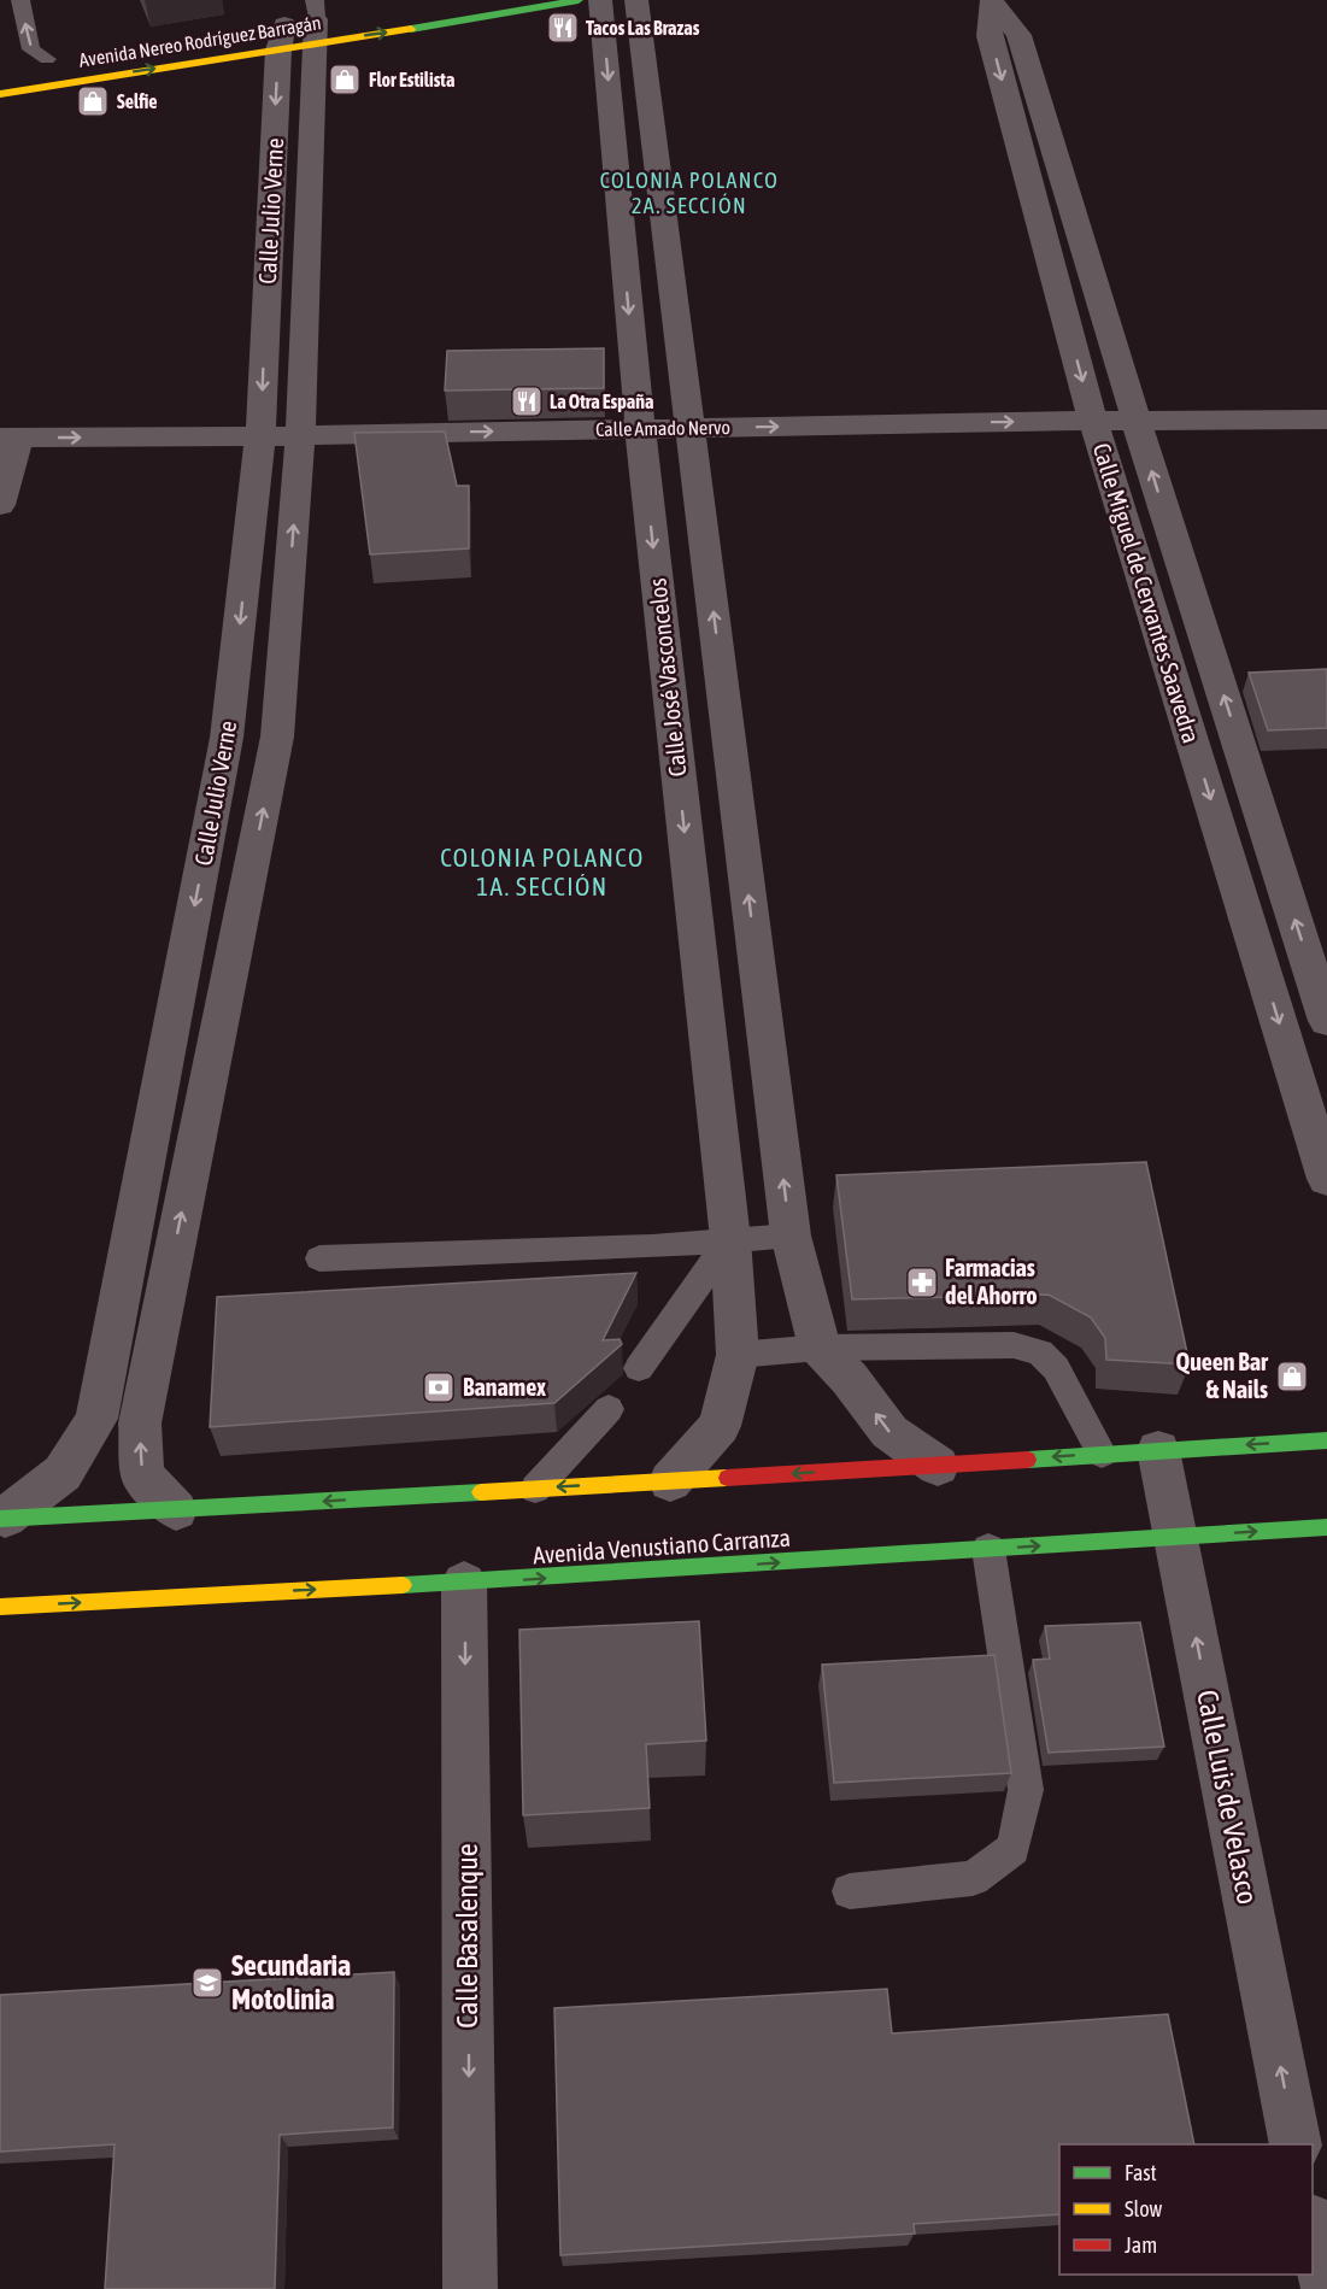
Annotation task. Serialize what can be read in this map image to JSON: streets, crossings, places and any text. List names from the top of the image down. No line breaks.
{"streets":{"main road":["Avenida Nereo Rodríguez Barragán","Avenida Venustiano Carranza"],"street":["Calle Julio Verne","Calle Amado Nervo","Calle Miguel de Cervantes Saavedra","Calle José Vasconcelos","Calle Luis de Velasco","Calle Basalenque"]},"crossings":[["Avenida Nereo Rodríguez Barragán","Calle Julio Verne"],["Calle Julio Verne","Calle Amado Nervo"],["Calle Amado Nervo","Calle Miguel de Cervantes Saavedra"],["Calle Amado Nervo","Calle José Vasconcelos"],["Avenida Venustiano Carranza","Calle Luis de Velasco"],["Avenida Venustiano Carranza","Calle Basalenque"]],"one_way":["Avenida Nereo Rodríguez Barragán","Calle Amado Nervo","Calle Luis de Velasco","Calle Basalenque"],"districts":["COLONIA POLANCO 2A. SECCIÓN","COLONIA POLANCO 1A. SECCIÓN"],"places":{"restaurant":["Tacos Las Brazas","La Otra España"],"shop":["Flor Estilista","Selfie","Queen Bar & Nails"],"pharmacy":["Farmacias del Ahorro"],"bank":["Banamex"],"school or university":["Secundaria Motolinia"]},"legend":["Fast","Slow","Jam"]}
